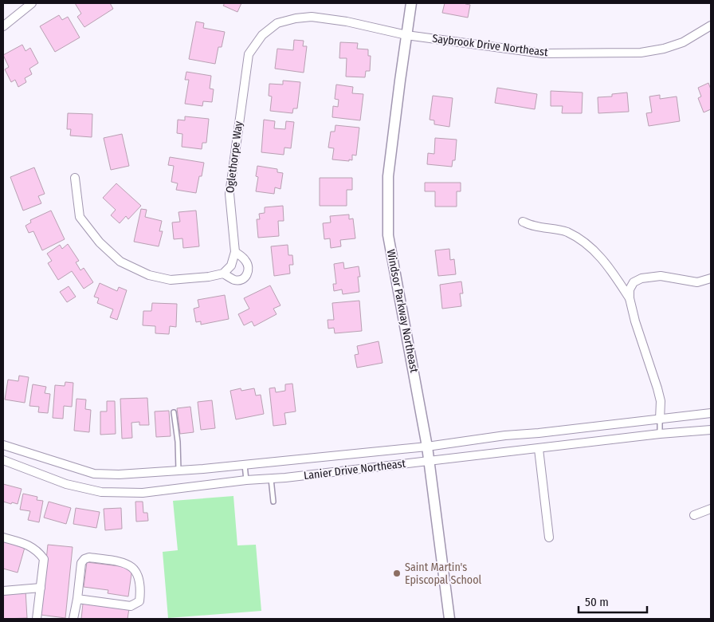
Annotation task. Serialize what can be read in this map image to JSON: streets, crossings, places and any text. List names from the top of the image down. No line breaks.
{"streets":{"street":["Saybrook Drive Northeast","Oglethorpe Way","Windsor Parkway Northeast","Lanier Drive Northeast"]},"crossings":[["Saybrook Drive Northeast","Oglethorpe Way"],["Saybrook Drive Northeast","Windsor Parkway Northeast"],["Oglethorpe Way","Windsor Parkway Northeast"],["Windsor Parkway Northeast","Lanier Drive Northeast"]],"places":["Saint Martin's Episcopal School"],"scale_bar":"50 m"}
